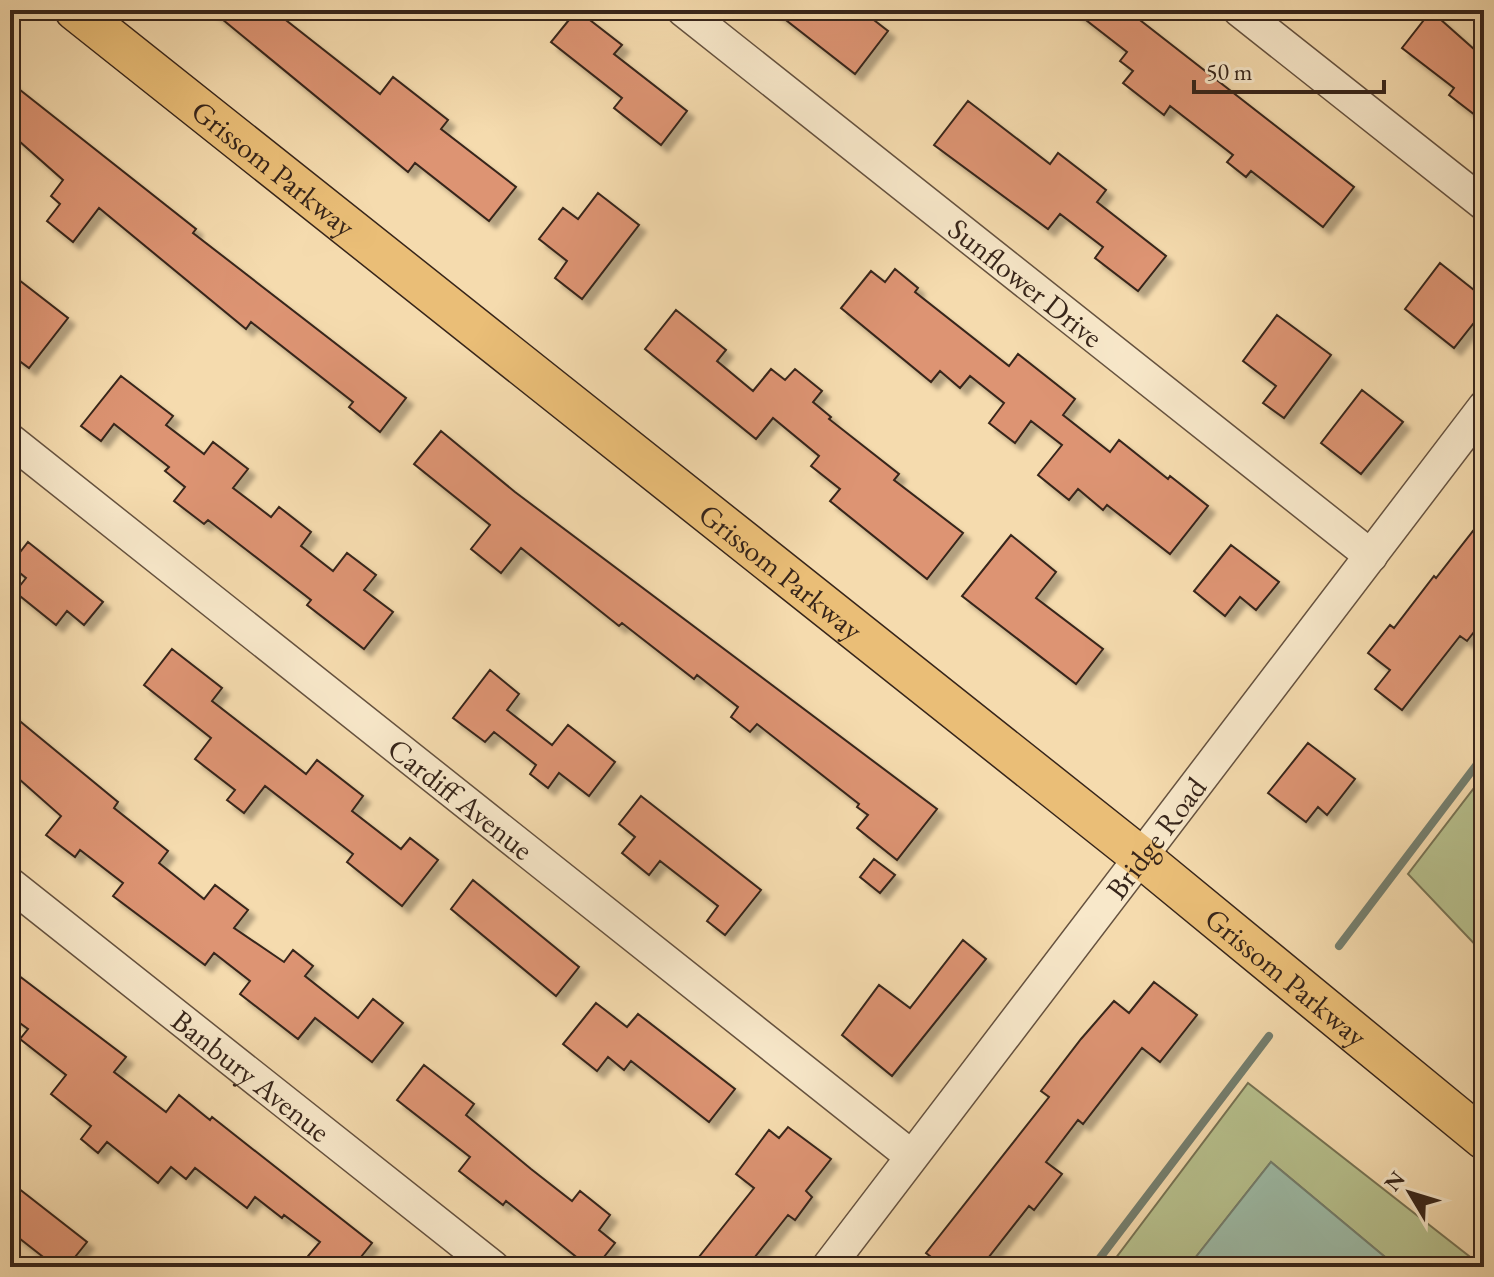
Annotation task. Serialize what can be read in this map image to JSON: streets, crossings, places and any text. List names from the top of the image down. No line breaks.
{"streets":{"main road":["Grissom Parkway"],"street":["Sunflower Drive","Cardiff Avenue","Bridge Road","Banbury Avenue"]},"crossings":[["Grissom Parkway","Bridge Road"],["Sunflower Drive","Bridge Road"],["Cardiff Avenue","Bridge Road"]],"scale_bar":"50 m","north":"top left"}
